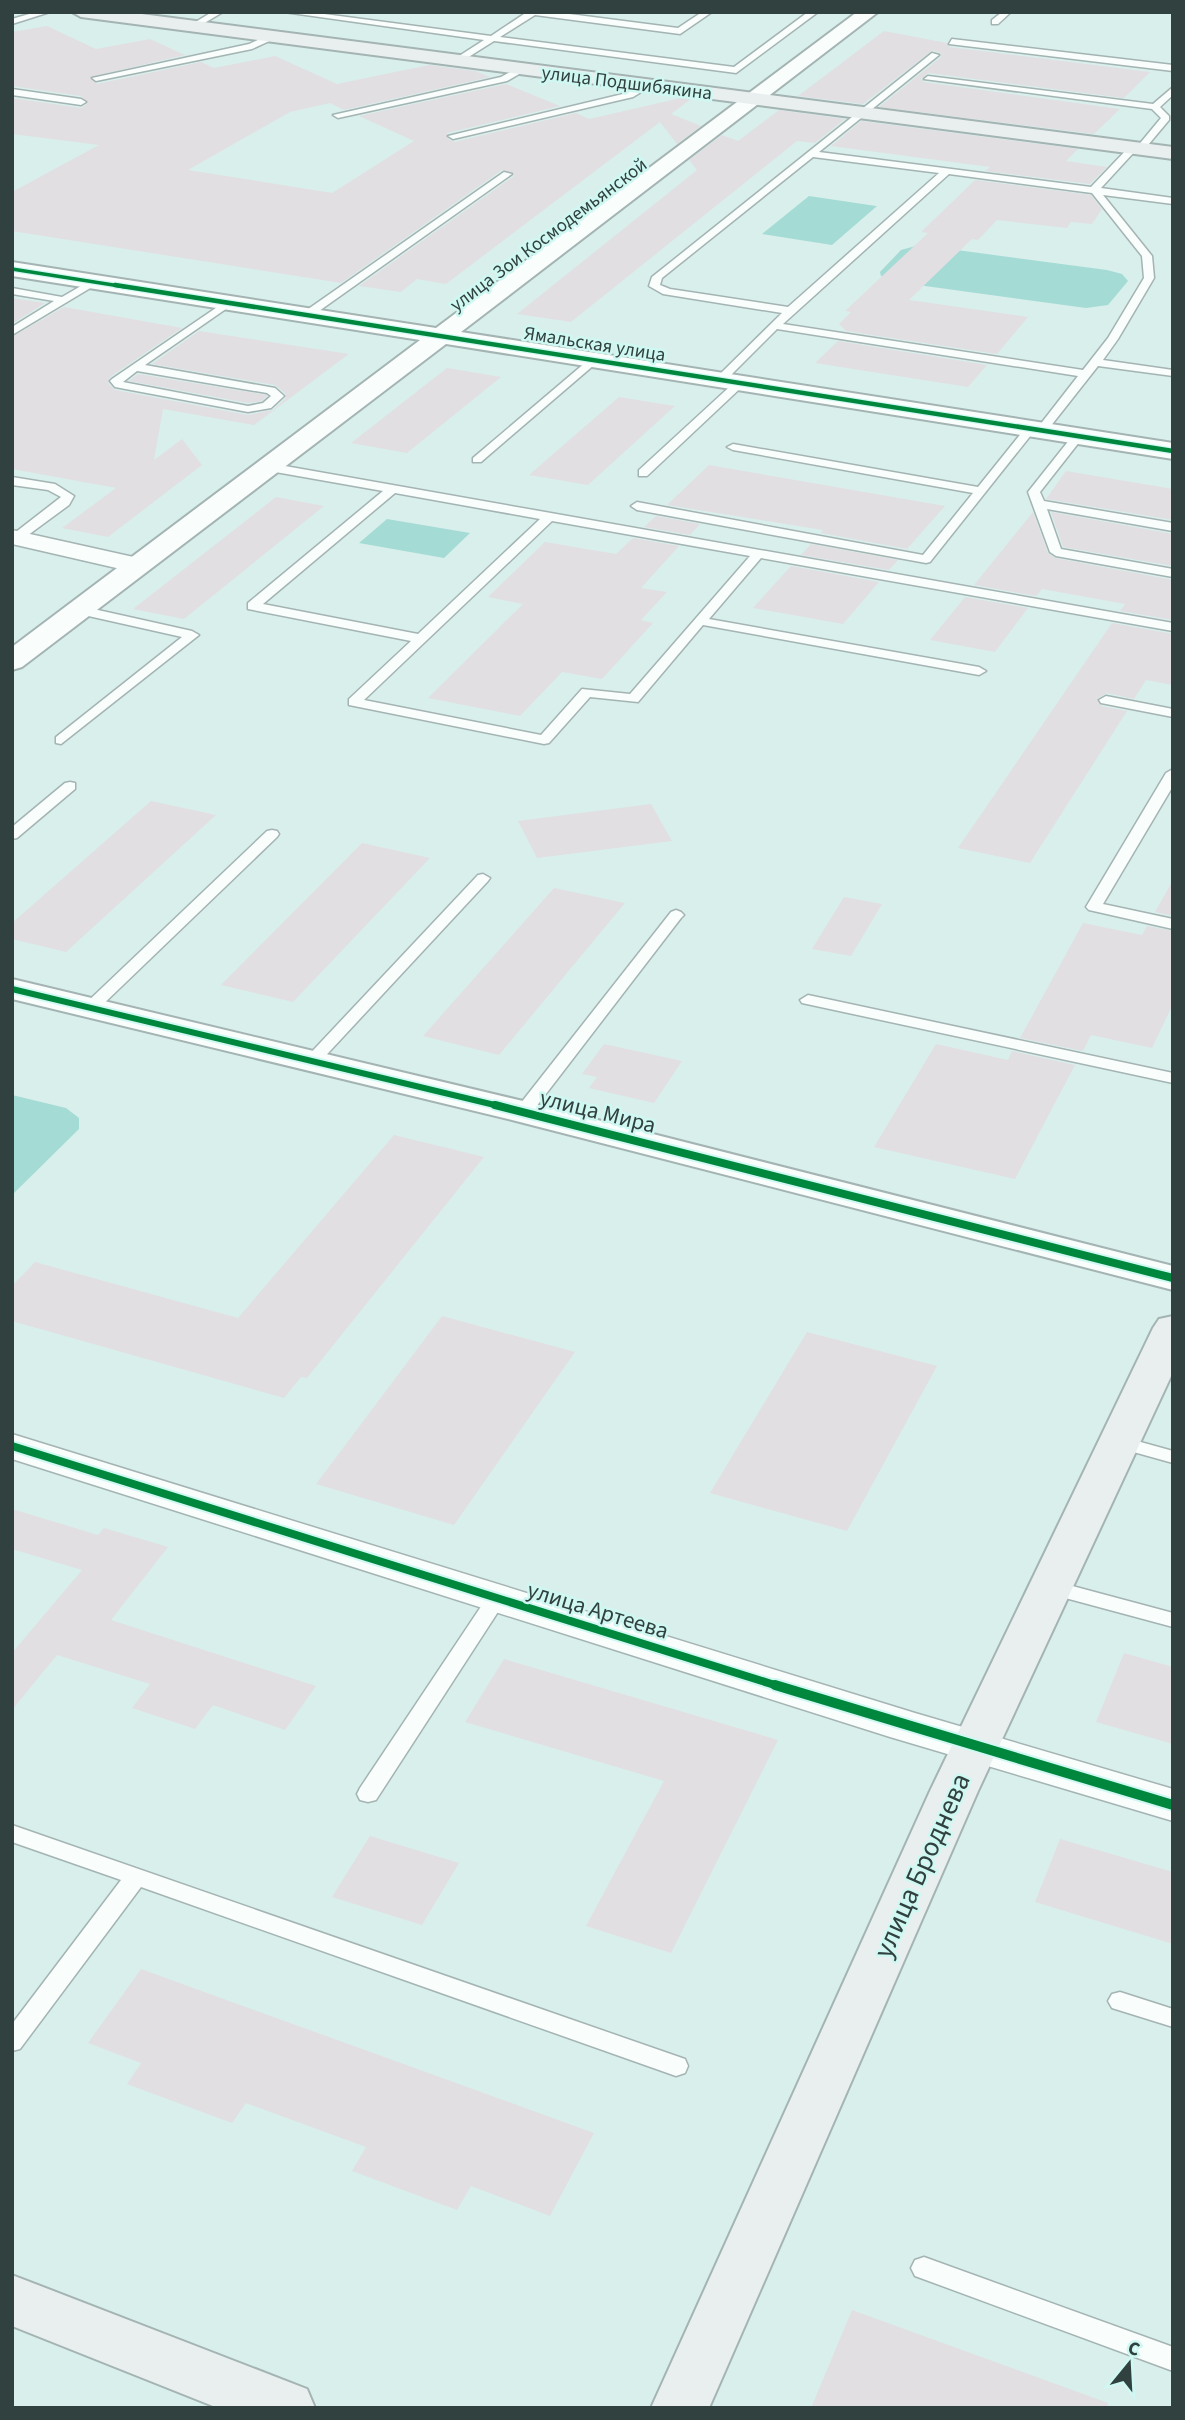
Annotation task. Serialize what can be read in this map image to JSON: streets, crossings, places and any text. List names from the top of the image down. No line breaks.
{"streets":{"main road":["улица Подшибякина","улица Броднева"],"street":["улица Зои Космодемьянской","Ямальская улица","улица Мира","улица Артеева"]},"crossings":[["улица Подшибякина","улица Зои Космодемьянской"],["улица Зои Космодемьянской","Ямальская улица"],["улица Артеева","улица Броднева"]],"north":"top"}
